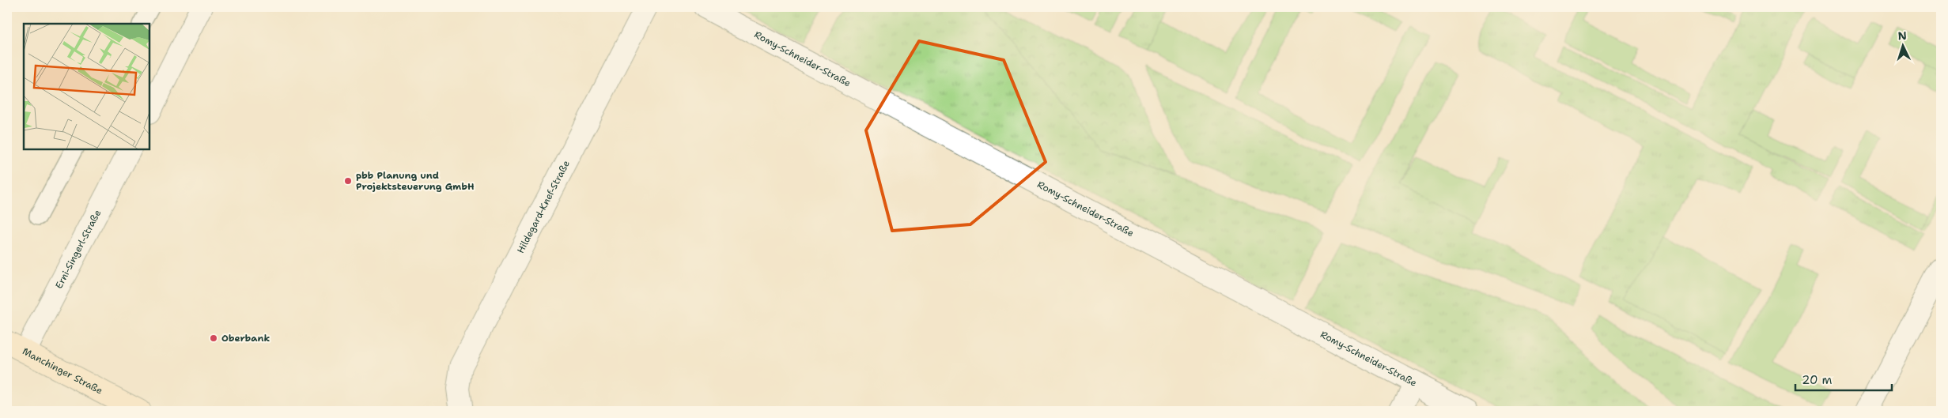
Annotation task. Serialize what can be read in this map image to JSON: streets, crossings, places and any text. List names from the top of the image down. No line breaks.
{"streets":{"main road":["Manchinger Straße"],"street":["Romy-Schneider-Straße","Hildegard-Knef-Straße","Erni-Singerl-Straße"]},"crossings":[["Erni-Singerl-Straße","Manchinger Straße"]],"places":["pbb Planung und Projektsteuerung GmbH","Oberbank"],"scale_bar":"20 m","north":"top"}
